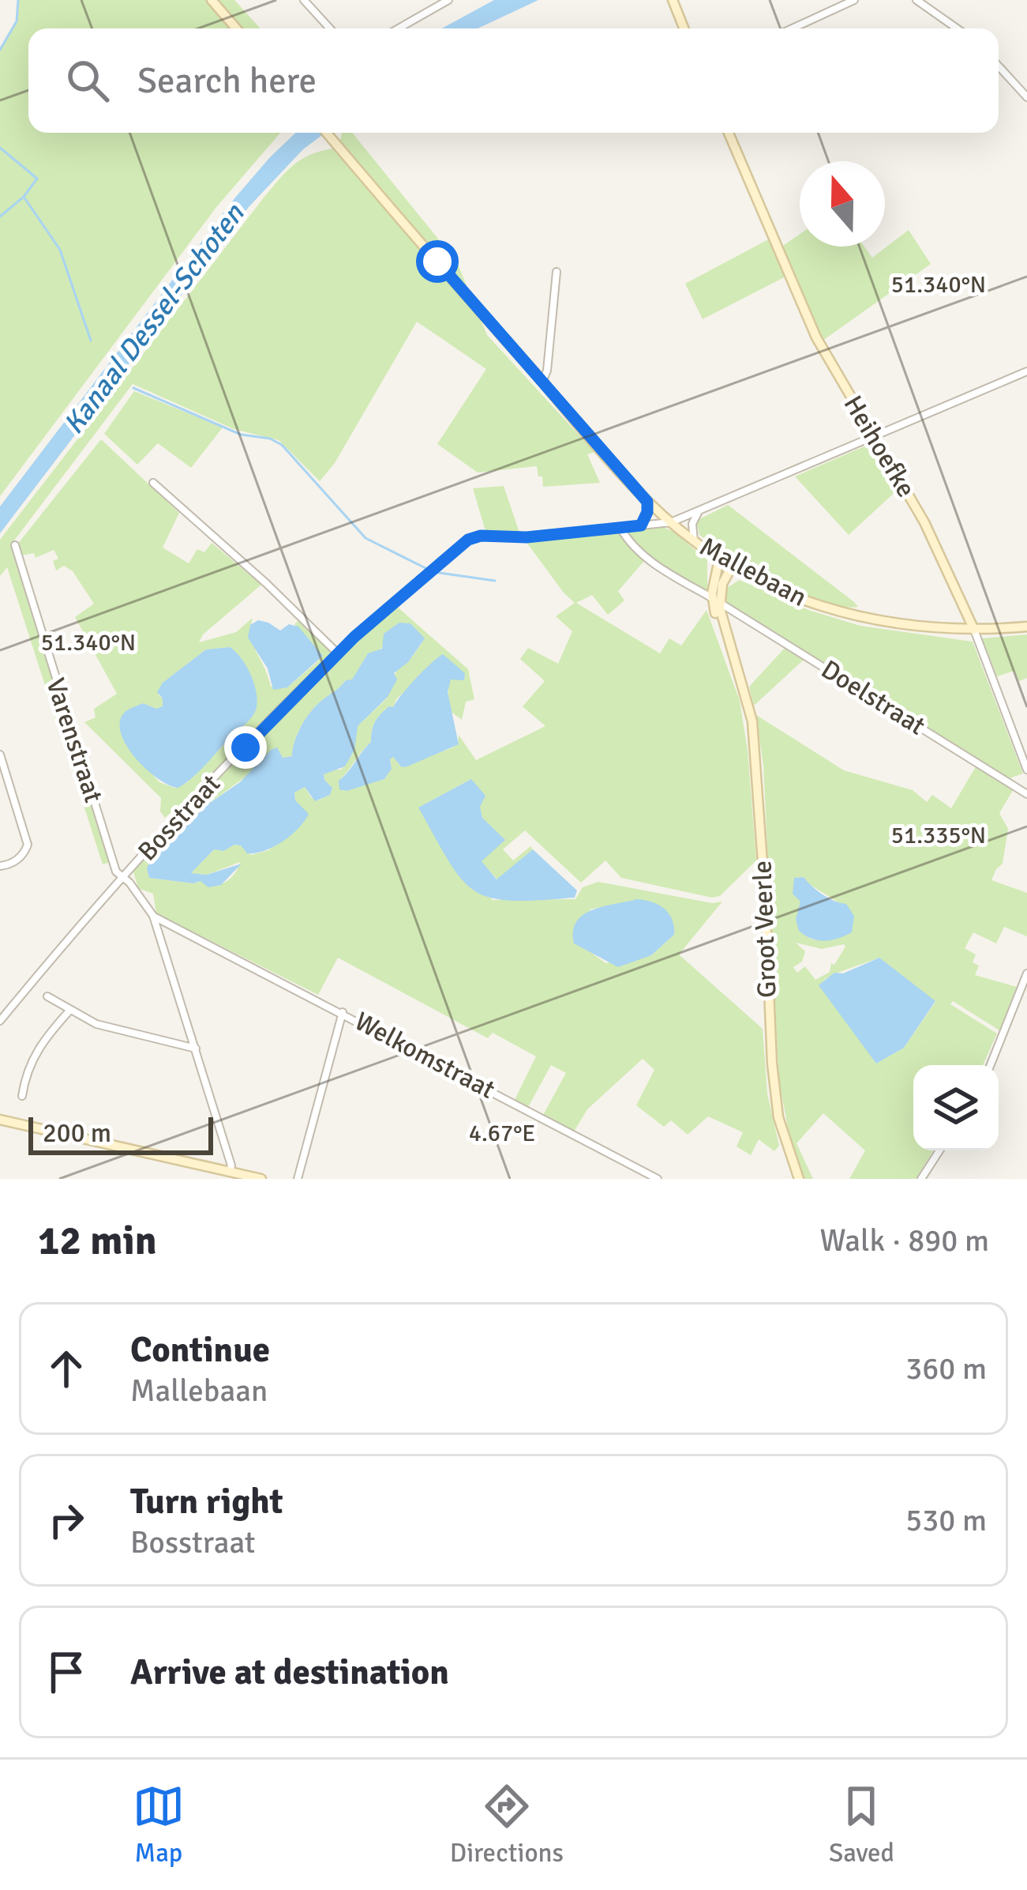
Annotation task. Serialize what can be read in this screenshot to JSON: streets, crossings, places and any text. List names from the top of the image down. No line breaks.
{"streets":{"main road":["Heihoefke","Mallebaan","Groot Veerle"],"street":["Doelstraat","Varenstraat","Bosstraat","Welkomstraat"]},"crossings":[["Heihoefke","Mallebaan"],["Heihoefke","Bosstraat"],["Mallebaan","Bosstraat"],["Mallebaan","Groot Veerle"],["Doelstraat","Bosstraat"],["Doelstraat","Groot Veerle"],["Varenstraat","Bosstraat"],["Bosstraat","Welkomstraat"]],"water":["Kanaal Dessel-Schoten"],"scale_bar":"200 m","north":"top","page":{"search":"Search here","scale":"200 m","heading":["12 min","Walk · 890 m"],"list":[["Continue","Mallebaan","360 m"],["Turn right","Bosstraat","530 m"],"Arrive at destination"],"nav":["Map","Directions","Saved"]},"coordinates":["51.340°N","51.335°N","4.67°E"]}
